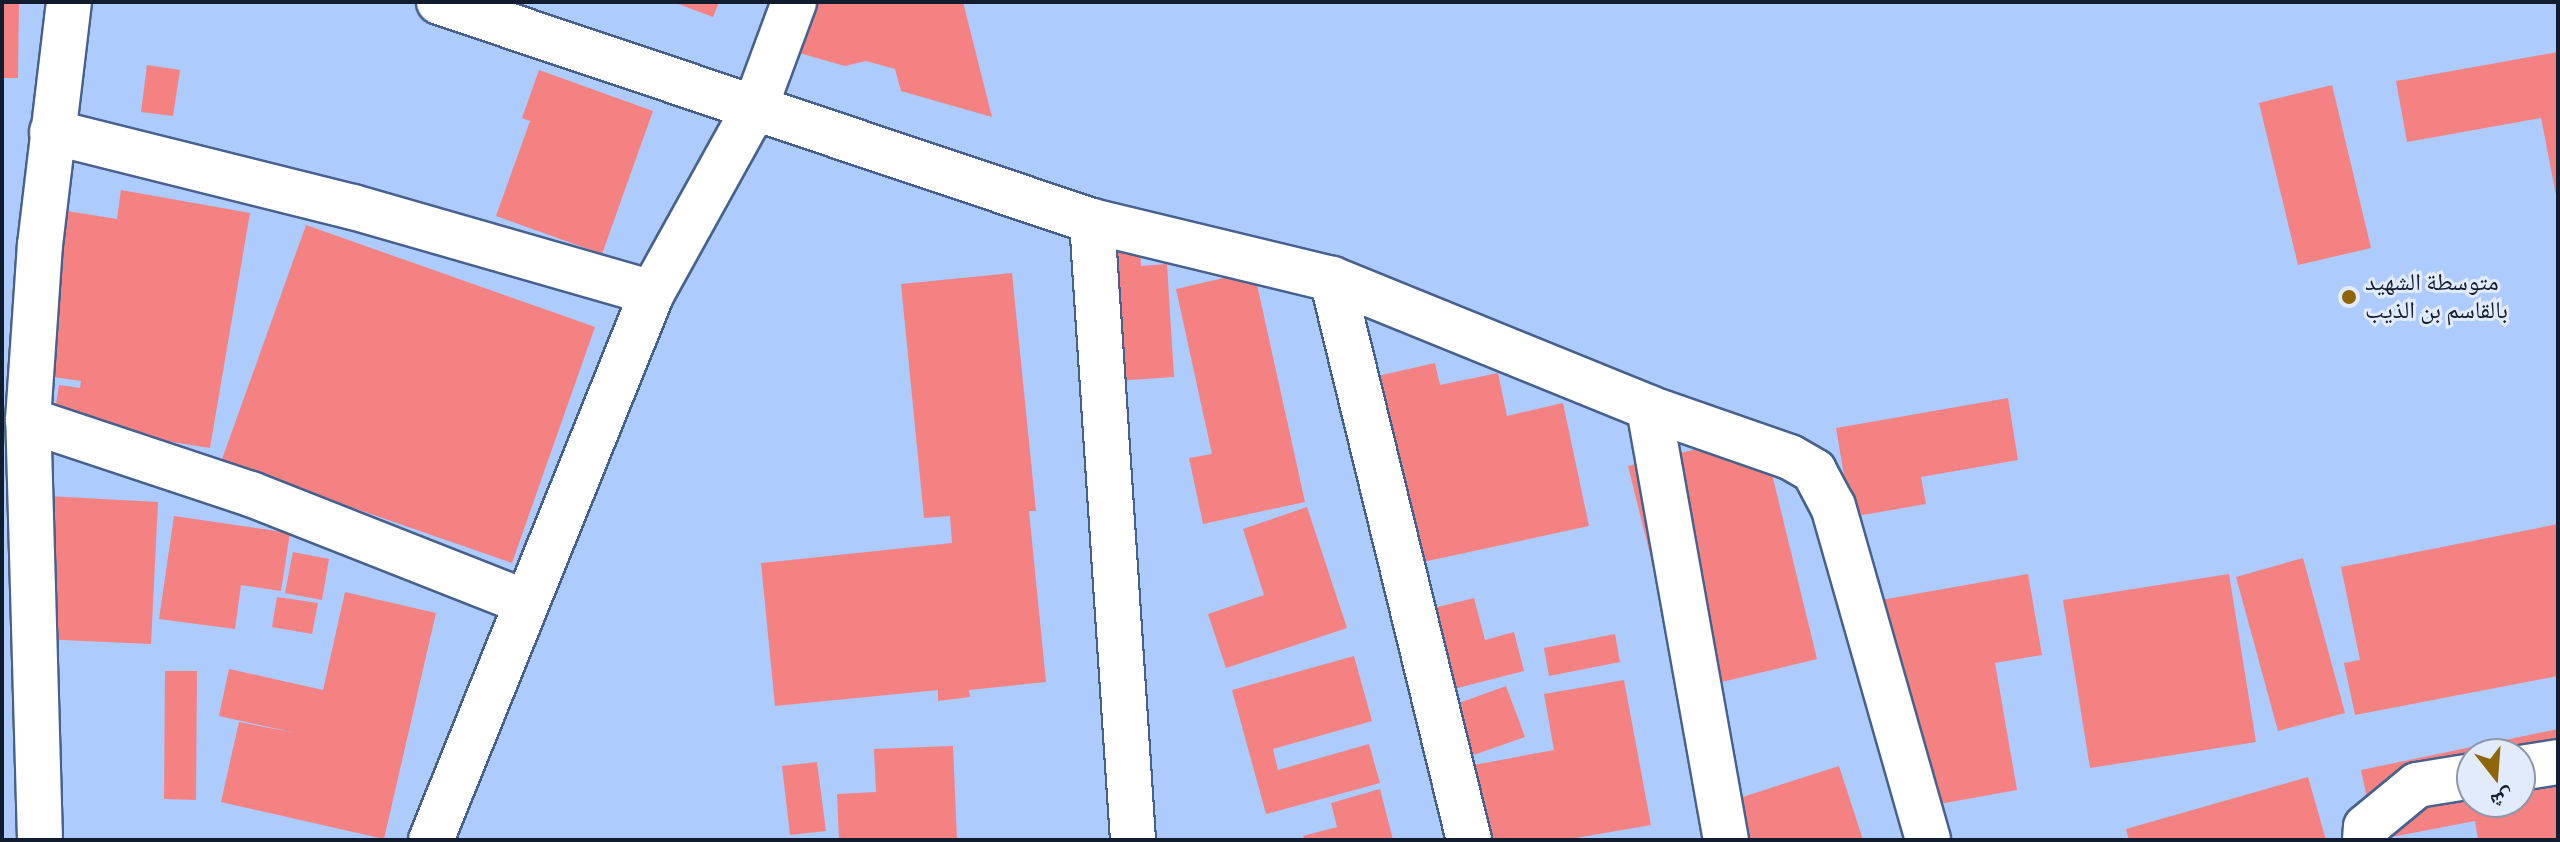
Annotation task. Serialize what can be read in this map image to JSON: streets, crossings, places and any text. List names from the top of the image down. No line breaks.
{"places":["متوسطة الشهيد بالقاسم بن الذيب"],"north":"bottom"}
